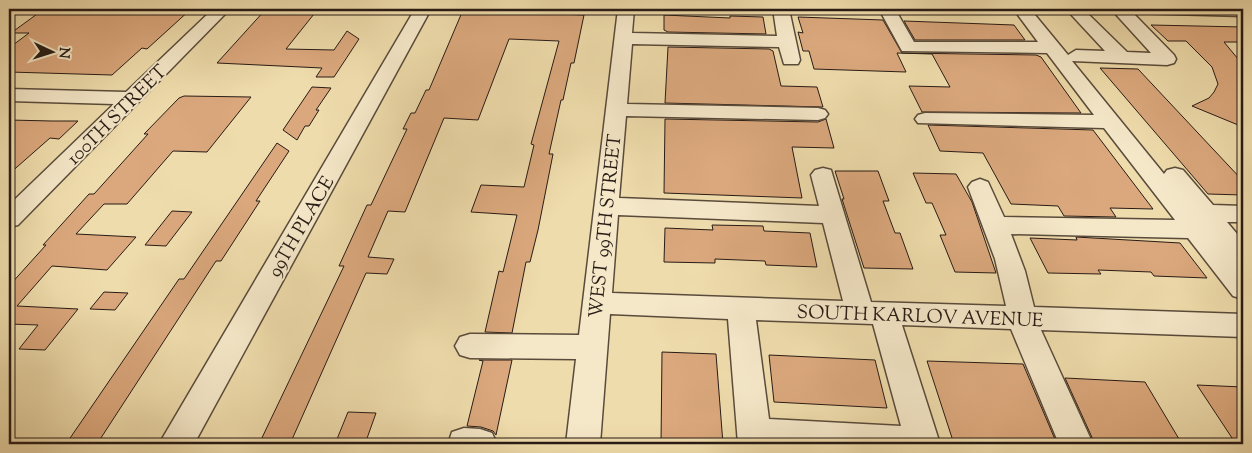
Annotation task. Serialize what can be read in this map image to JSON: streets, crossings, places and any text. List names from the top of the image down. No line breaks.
{"streets":{"street":["100TH STREET","99TH PLACE","WEST 99TH STREET","SOUTH KARLOV AVENUE"]},"crossings":[["WEST 99TH STREET","SOUTH KARLOV AVENUE"]],"north":"right"}
